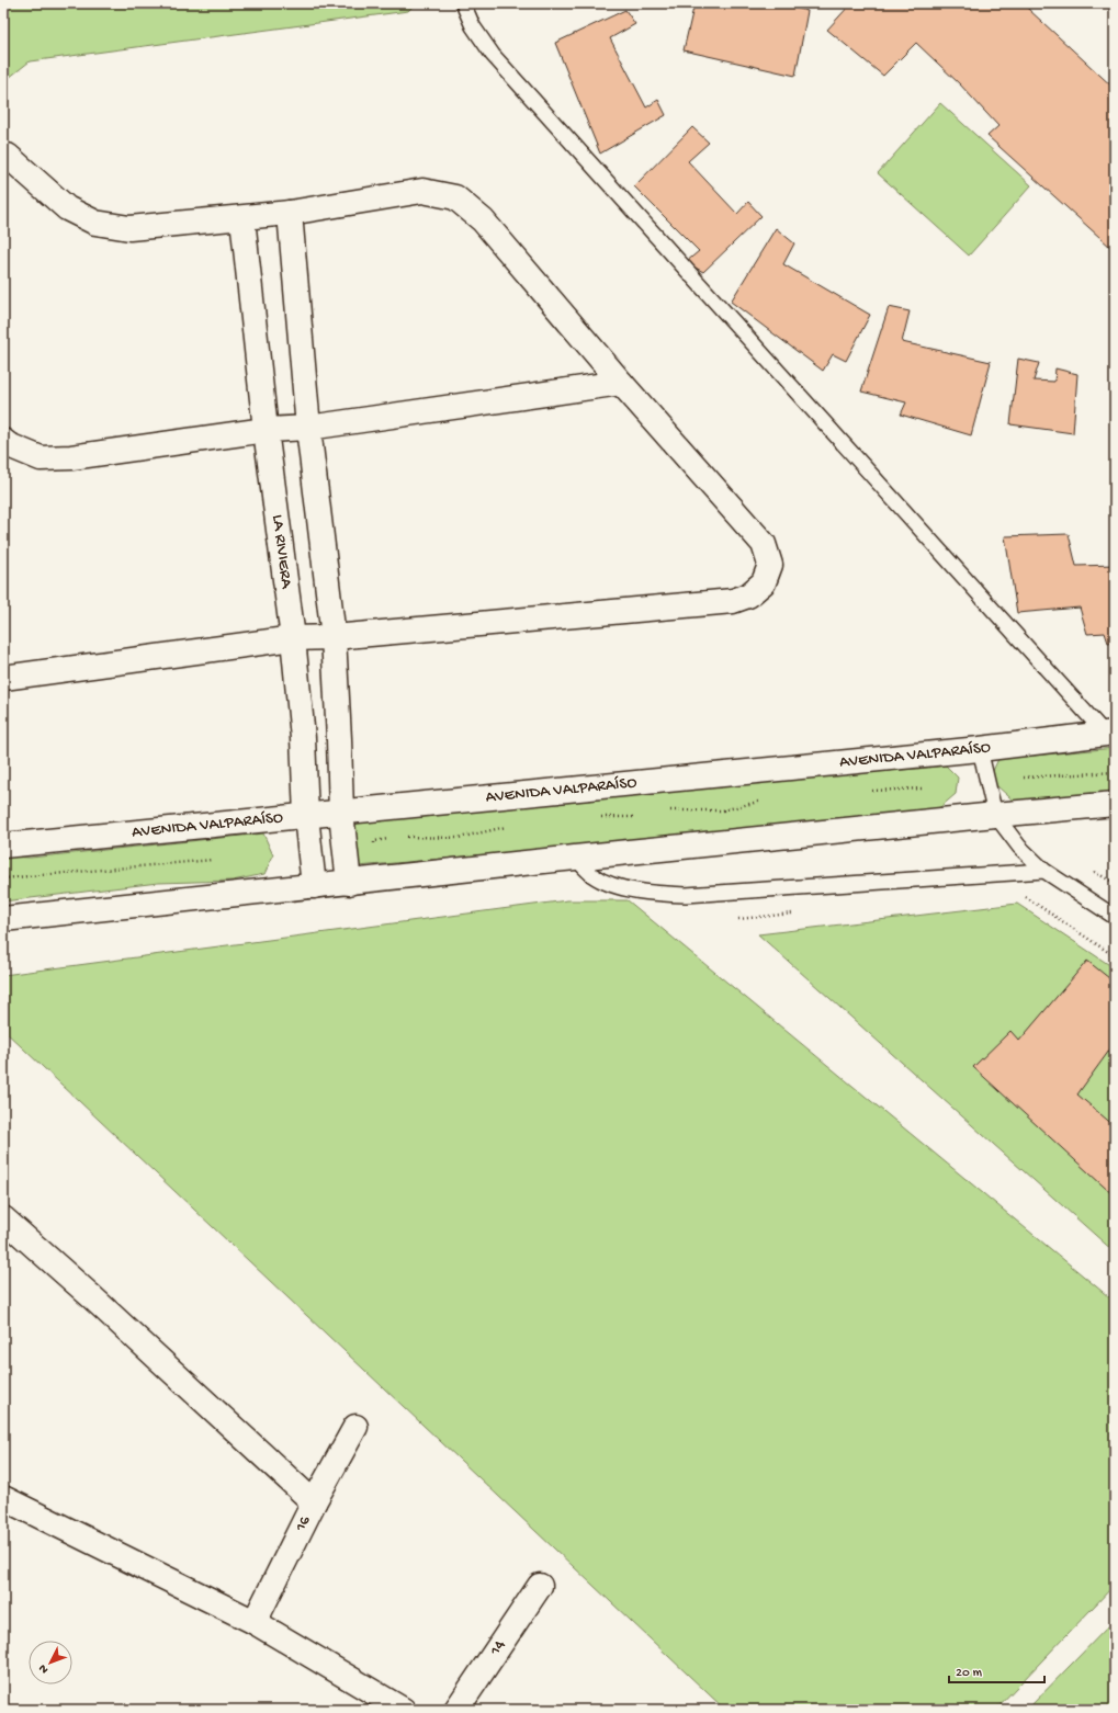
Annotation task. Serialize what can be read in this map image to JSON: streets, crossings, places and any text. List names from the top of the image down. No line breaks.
{"streets":{"street":["LA RIVIERA","AVENIDA VALPARAÍSO","16","14"]},"crossings":[["LA RIVIERA","AVENIDA VALPARAÍSO"]],"scale_bar":"20 m","north":"bottom left"}
